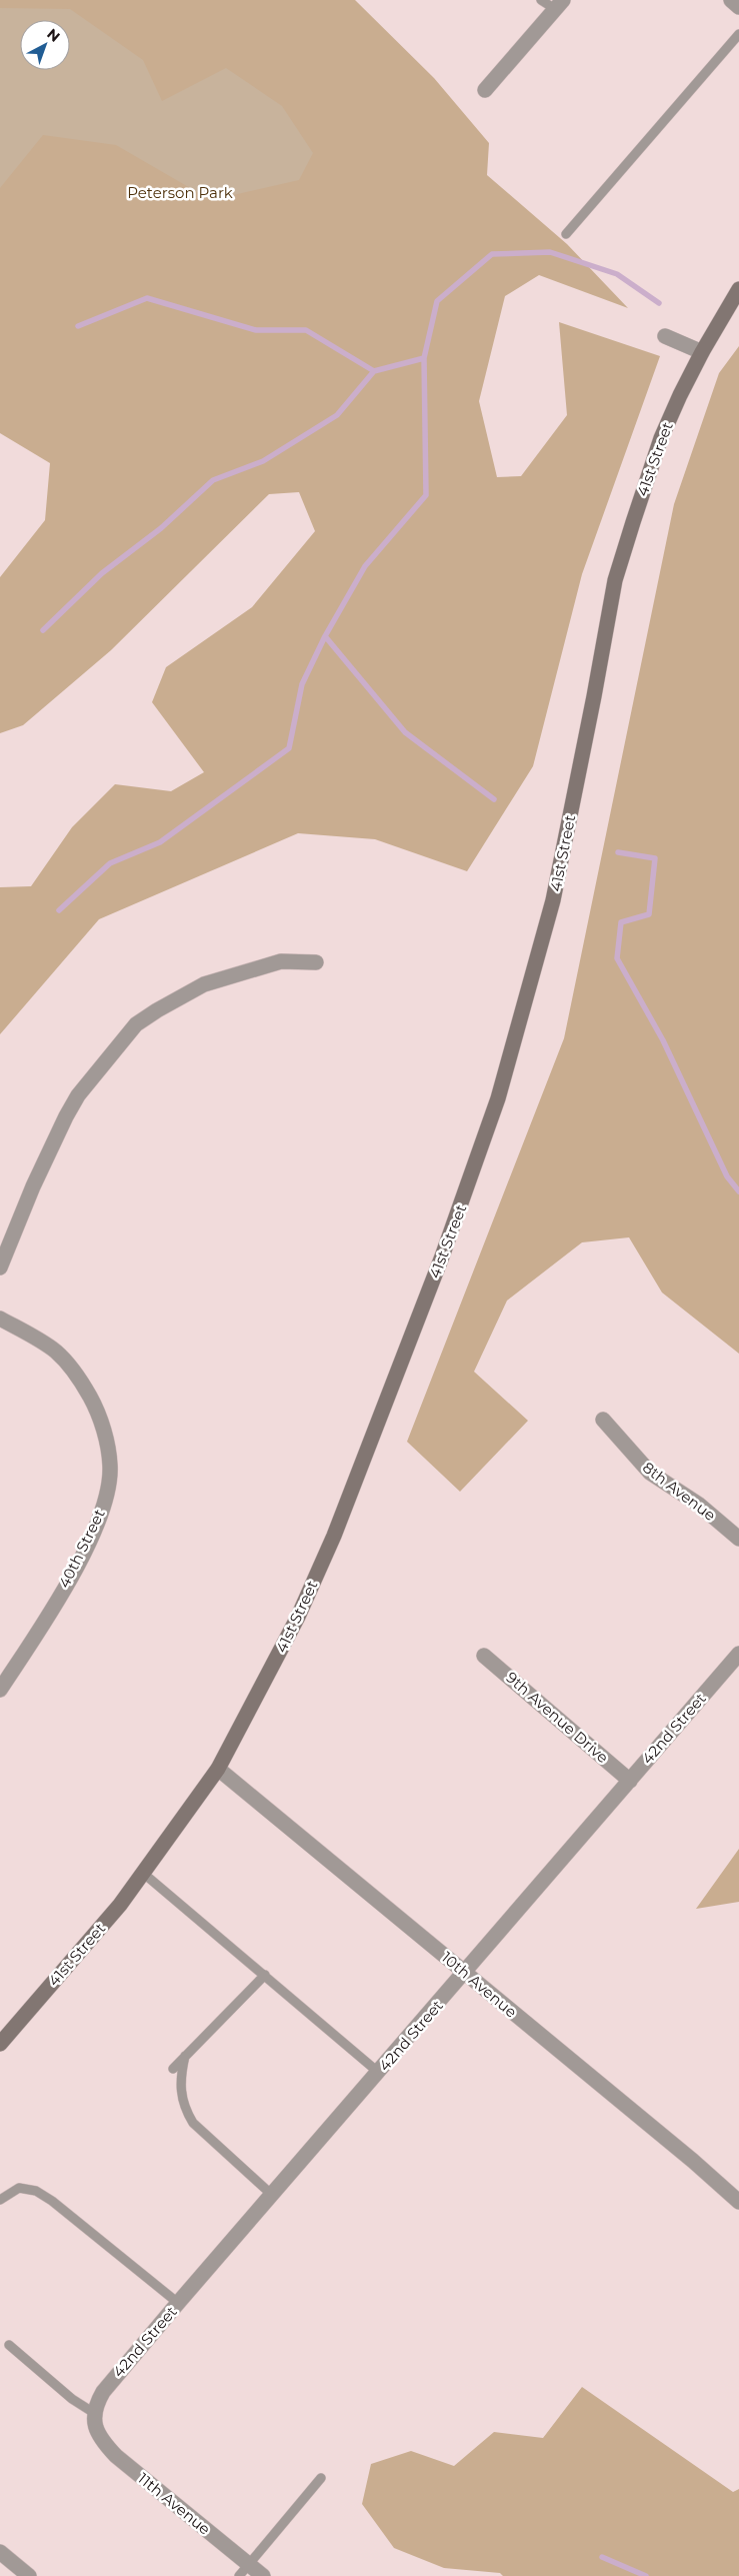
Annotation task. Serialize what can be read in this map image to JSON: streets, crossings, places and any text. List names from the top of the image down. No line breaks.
{"streets":{"street":["41st Street","8th Avenue","40th Street","9th Avenue Drive","42nd Street","10th Avenue","11th Avenue"]},"crossings":[["41st Street","10th Avenue"],["9th Avenue Drive","42nd Street"],["42nd Street","10th Avenue"],["42nd Street","11th Avenue"]],"parks":["Peterson Park"],"north":"top right"}
